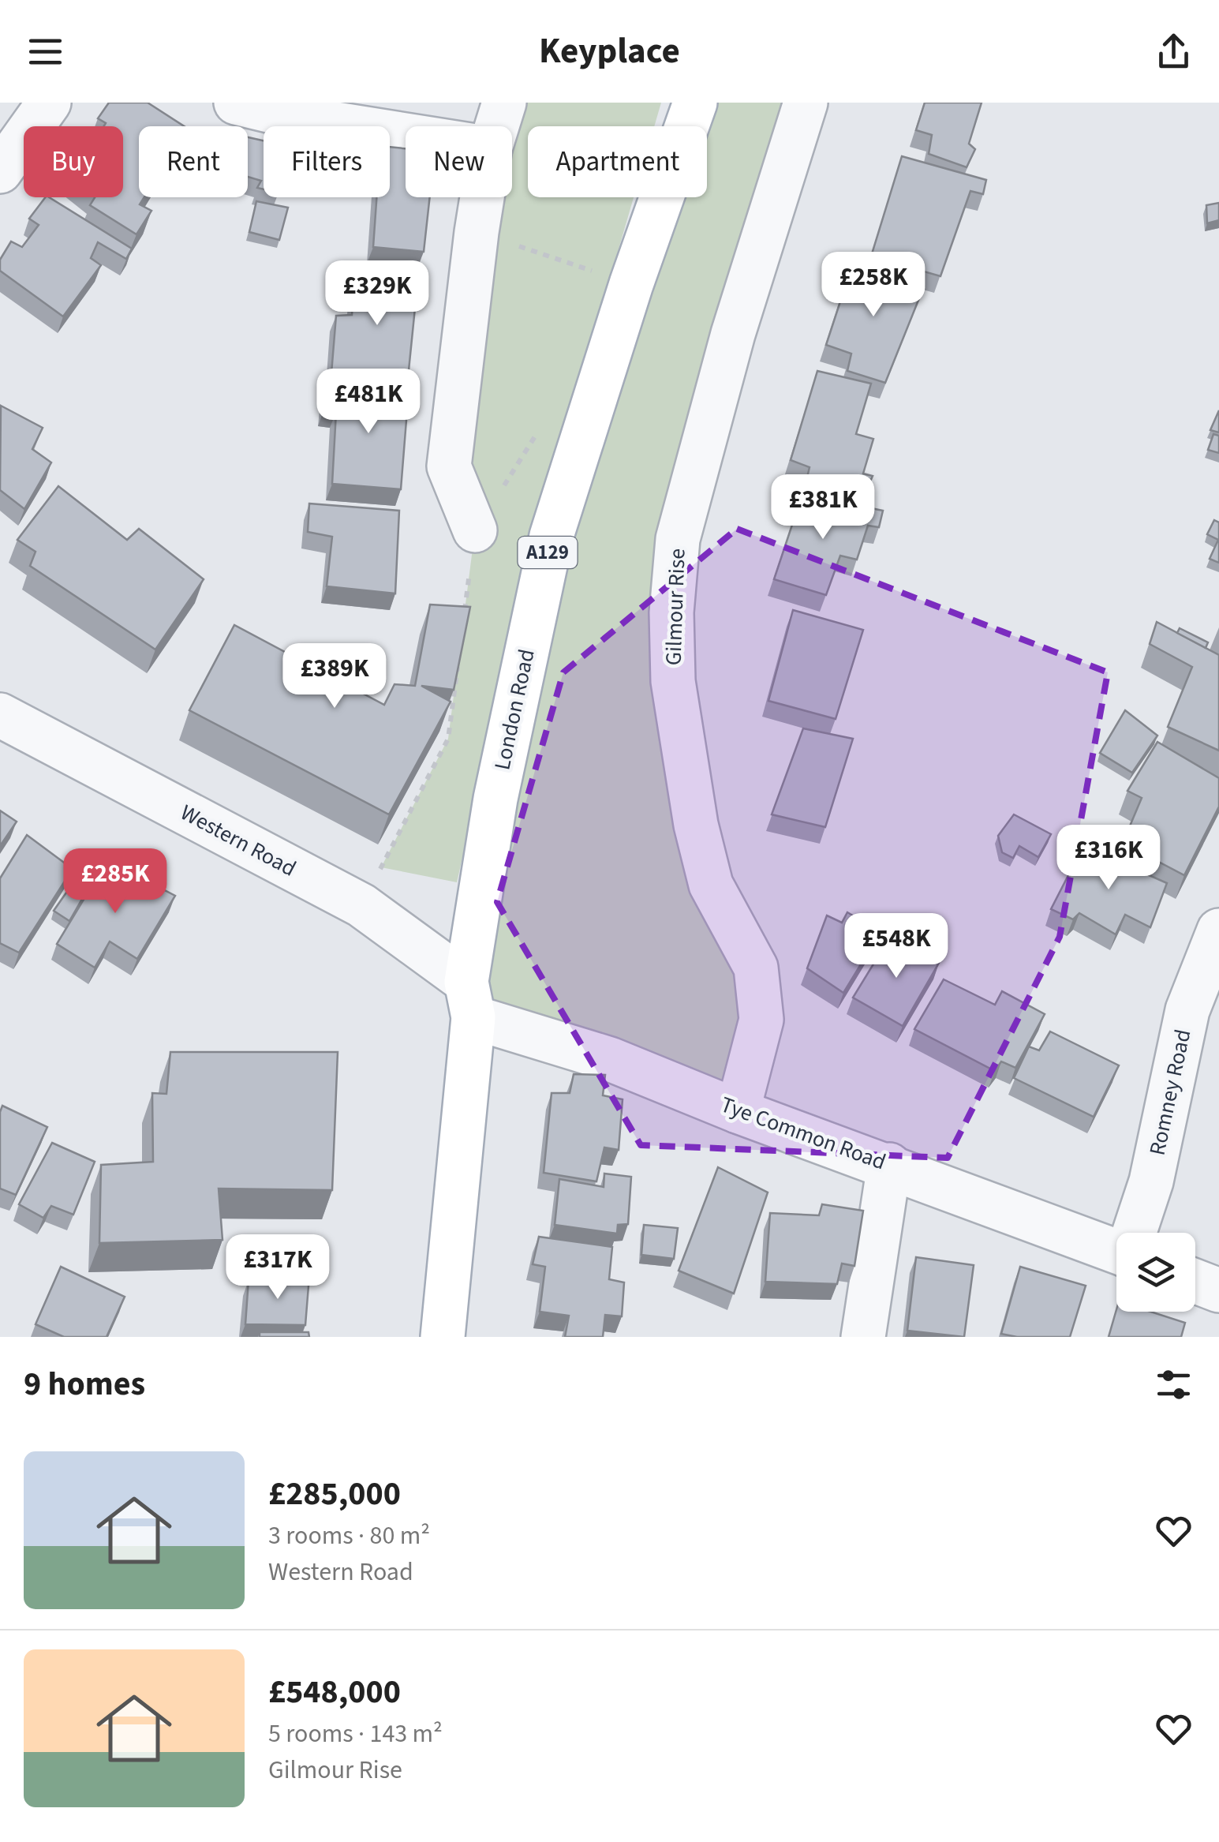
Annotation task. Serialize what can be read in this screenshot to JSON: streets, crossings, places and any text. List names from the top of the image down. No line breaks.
{"streets":{"main road":["A129","London Road"],"street":["Gilmour Rise","Western Road","Romney Road","Tye Common Road"]},"crossings":[["Gilmour Rise","Tye Common Road"],["London Road","Western Road"],["London Road","Tye Common Road"],["Western Road","Tye Common Road"]],"page":{"header":"Keyplace","chip":["Buy","Rent","Filters","New","Apartment"],"price":["£258K","£329K","£481K","£381K","£389K","£316K","£285K","£548K","£317K"],"heading":"9 homes","list":[{"name":"£285,000","note":"3 rooms · 80 m² · Western Road"},{"name":"£548,000","note":"5 rooms · 143 m² · Gilmour Rise"}]}}
